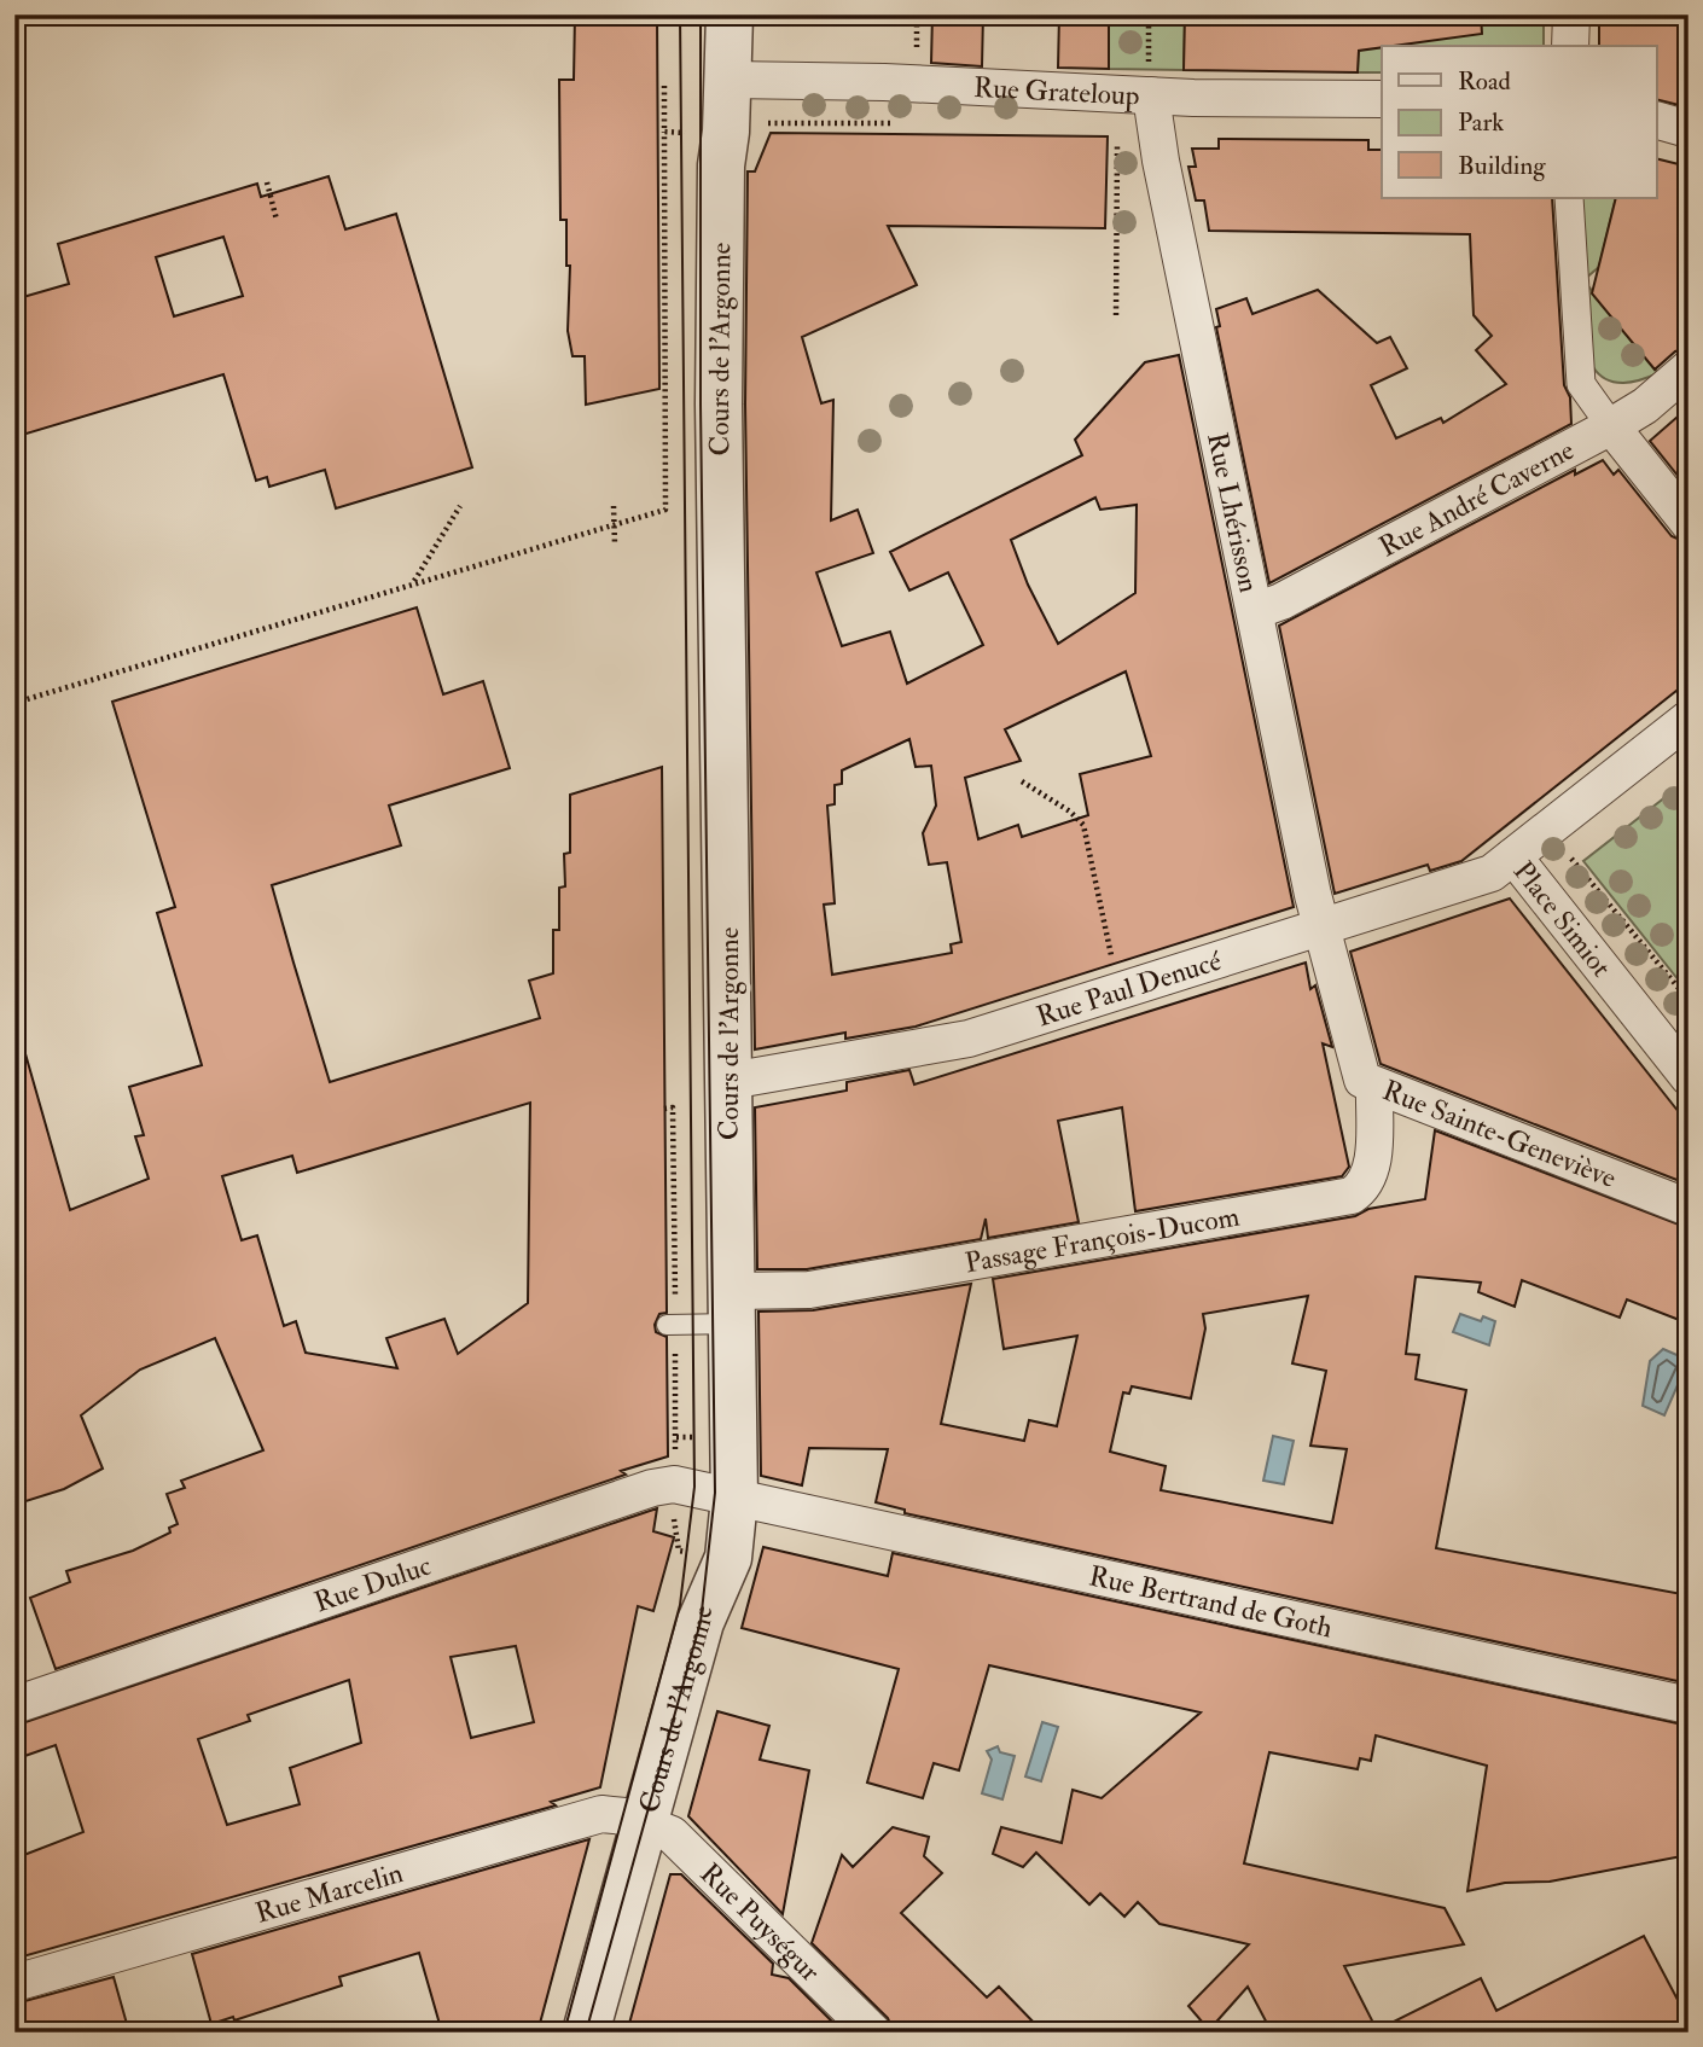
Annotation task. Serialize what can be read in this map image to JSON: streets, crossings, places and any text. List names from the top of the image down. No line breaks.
{"streets":{"street":["Rue Grateloup","Cours de l'Argonne","Rue André Caverne","Rue Lhérisson","Place Simiot","Rue Paul Denucé","Rue Sainte-Geneviève","Passage François-Ducom","Rue Duluc","Rue Bertrand de Goth","Rue Marcelin","Rue Puységur"]},"crossings":[["Rue Grateloup","Cours de l'Argonne"],["Rue Grateloup","Rue Lhérisson"],["Cours de l'Argonne","Rue Paul Denucé"],["Cours de l'Argonne","Passage François-Ducom"],["Cours de l'Argonne","Rue Duluc"],["Cours de l'Argonne","Rue Bertrand de Goth"],["Cours de l'Argonne","Rue Marcelin"],["Cours de l'Argonne","Rue Puységur"],["Rue André Caverne","Rue Lhérisson"],["Rue Lhérisson","Rue Paul Denucé"],["Rue Lhérisson","Rue Sainte-Geneviève"],["Place Simiot","Rue Paul Denucé"],["Rue Paul Denucé","Rue Sainte-Geneviève"],["Rue Sainte-Geneviève","Passage François-Ducom"],["Rue Duluc","Rue Bertrand de Goth"],["Rue Marcelin","Rue Puységur"]],"legend":["Road","Park","Building"]}
